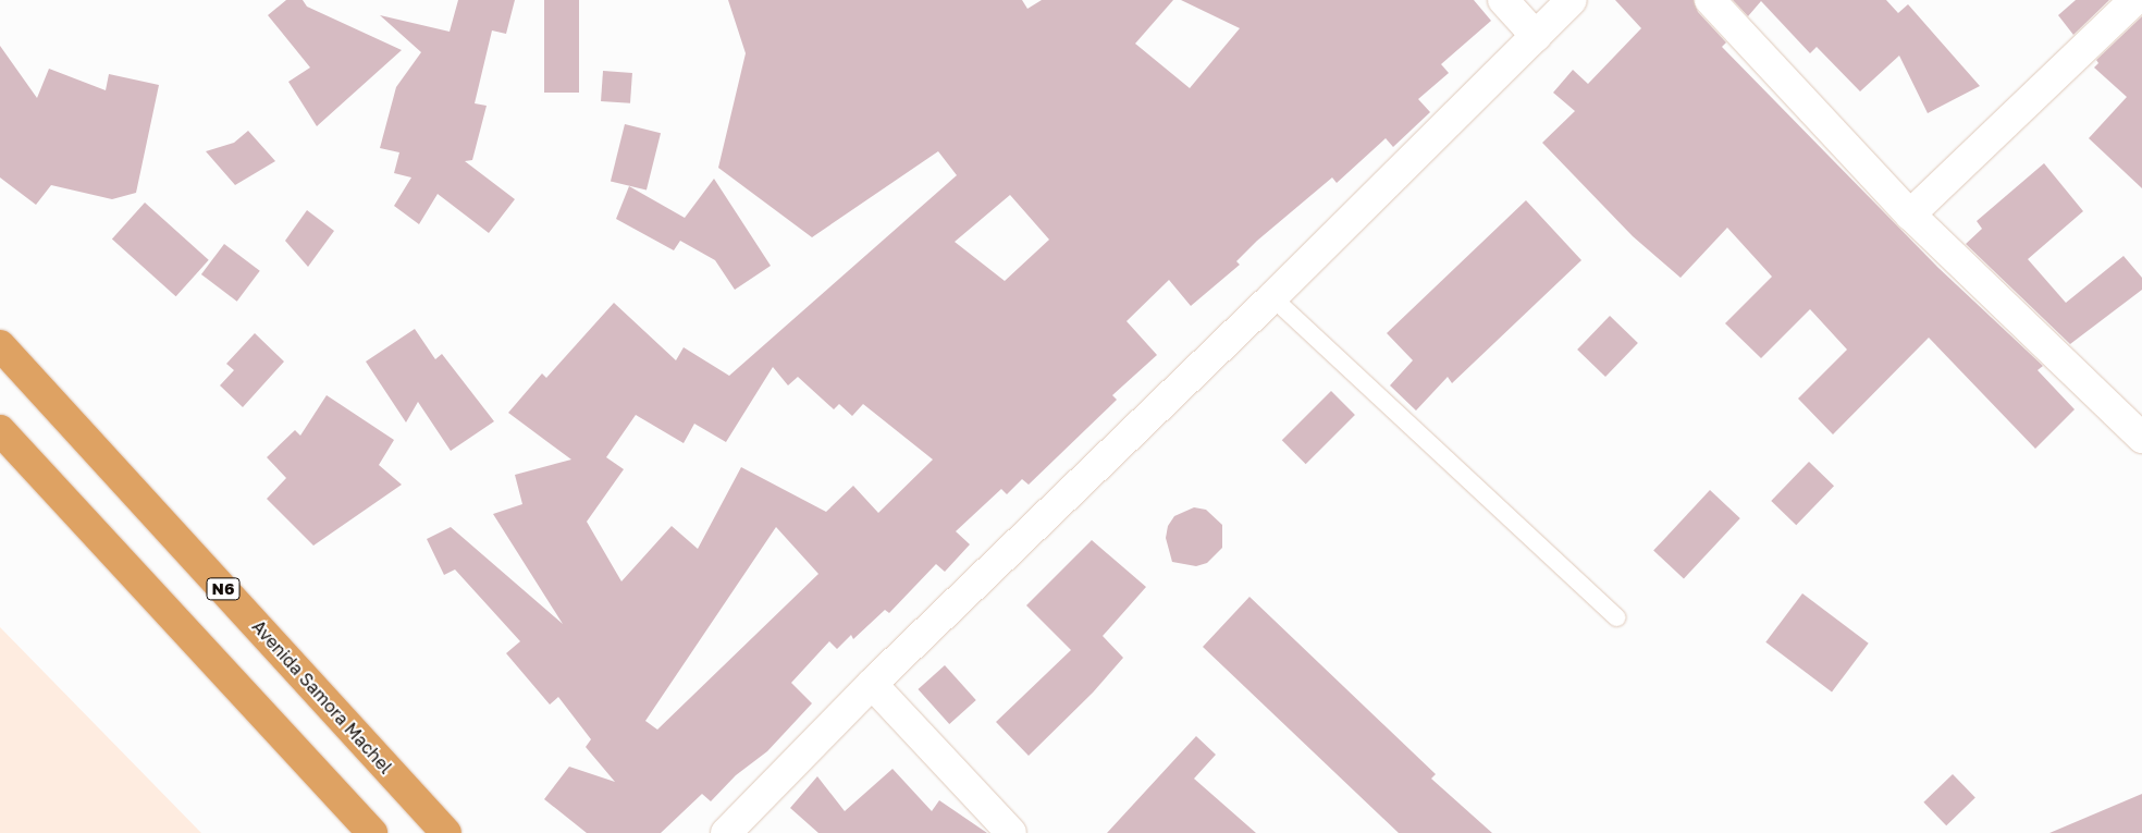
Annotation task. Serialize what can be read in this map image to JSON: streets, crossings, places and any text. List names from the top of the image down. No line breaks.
{"streets":{"highway":["N6","Avenida Samora Machel"]}}
